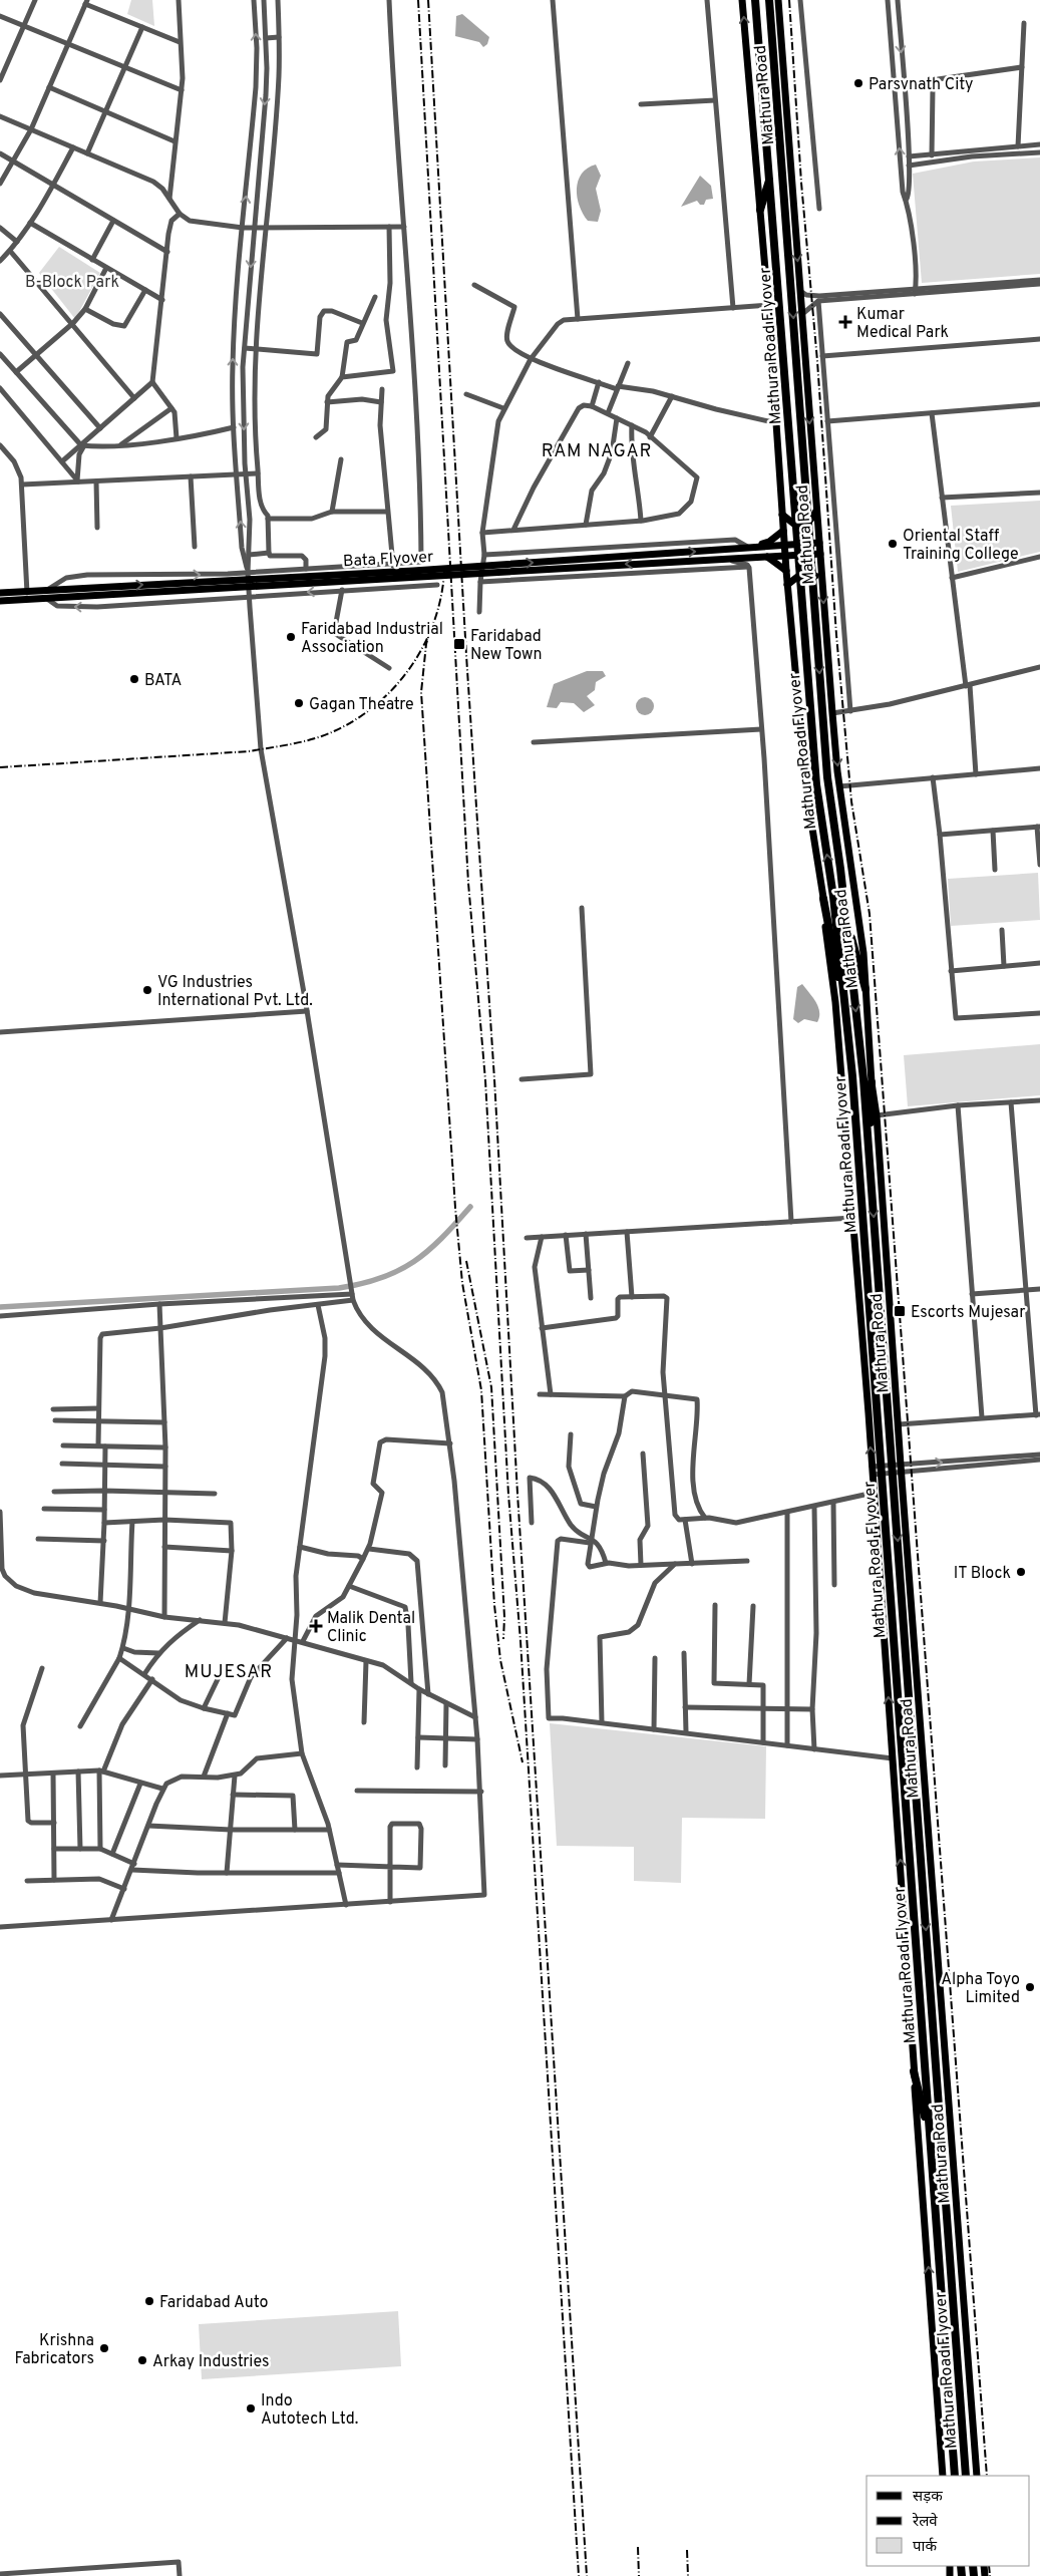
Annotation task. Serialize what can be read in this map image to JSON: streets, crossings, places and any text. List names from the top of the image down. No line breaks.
{"streets":{"highway":["Mathura Road","Mathura Road Flyover"],"main road":["Bata Flyover"]},"crossings":[["Mathura Road","Mathura Road Flyover"],["Mathura Road","Bata Flyover"]],"districts":["RAM NAGAR","MUJESAR"],"parks":["B-Block Park"],"places":{"other":["Parsvnath City","Oriental Staff Training College","Faridabad Industrial Association","BATA","Gagan Theatre","VG Industries International Pvt. Ltd.","IT Block","Alpha Toyo Limited","Faridabad Auto","Krishna Fabricators","Arkay Industries","Indo Autotech Ltd."],"health":["Kumar Medical Park","Malik Dental Clinic"],"transit":["Faridabad New Town","Escorts Mujesar"]},"legend":["सड़क","रेलवे","पार्क"]}
